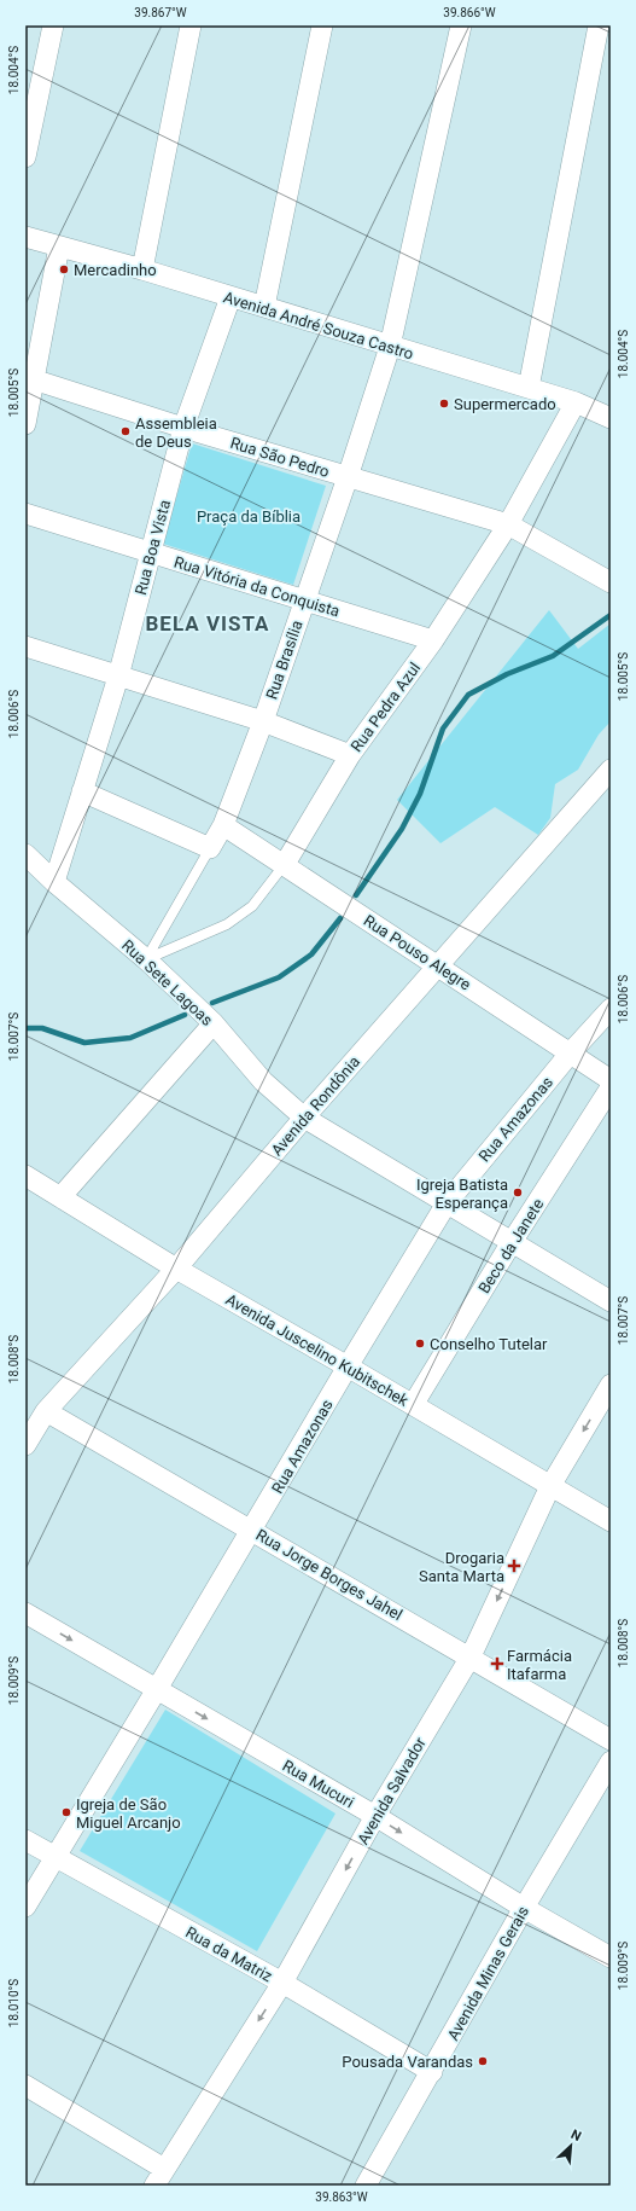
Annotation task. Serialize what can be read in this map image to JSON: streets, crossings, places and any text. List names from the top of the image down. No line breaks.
{"streets":{"street":["Avenida André Souza Castro","Rua São Pedro","Rua Boa Vista","Rua Vitória da Conquista","Rua Brasília","Rua Pedra Azul","Rua Pouso Alegre","Rua Sete Lagoas","Avenida Rondônia","Rua Amazonas","Beco da Janete","Avenida Juscelino Kubitschek","Rua Jorge Borges Jahel","Rua Mucuri","Avenida Salvador","Rua da Matriz","Avenida Minas Gerais"]},"crossings":[["Avenida André Souza Castro","Rua Boa Vista"],["Avenida André Souza Castro","Rua Brasília"],["Avenida André Souza Castro","Rua Pedra Azul"],["Rua São Pedro","Rua Boa Vista"],["Rua São Pedro","Rua Brasília"],["Rua São Pedro","Rua Pedra Azul"],["Rua Boa Vista","Rua Vitória da Conquista"],["Rua Boa Vista","Rua Sete Lagoas"],["Rua Vitória da Conquista","Rua Brasília"],["Rua Vitória da Conquista","Rua Pedra Azul"],["Rua Brasília","Rua Pedra Azul"],["Rua Brasília","Rua Pouso Alegre"],["Rua Brasília","Rua Sete Lagoas"],["Rua Pedra Azul","Rua Pouso Alegre"],["Rua Pedra Azul","Rua Sete Lagoas"],["Rua Pouso Alegre","Avenida Rondônia"],["Rua Pouso Alegre","Rua Amazonas"],["Rua Sete Lagoas","Avenida Rondônia"],["Rua Sete Lagoas","Rua Amazonas"],["Rua Sete Lagoas","Beco da Janete"],["Avenida Rondônia","Avenida Juscelino Kubitschek"],["Avenida Rondônia","Rua Jorge Borges Jahel"],["Rua Amazonas","Avenida Juscelino Kubitschek"],["Rua Amazonas","Rua Jorge Borges Jahel"],["Rua Amazonas","Rua Mucuri"],["Rua Amazonas","Rua da Matriz"],["Beco da Janete","Avenida Juscelino Kubitschek"],["Avenida Juscelino Kubitschek","Avenida Salvador"],["Rua Jorge Borges Jahel","Avenida Salvador"],["Rua Mucuri","Avenida Salvador"],["Rua Mucuri","Avenida Minas Gerais"],["Avenida Salvador","Rua da Matriz"],["Rua da Matriz","Avenida Minas Gerais"]],"one_way":["Rua Mucuri","Avenida Salvador"],"districts":["BELA VISTA"],"parks":["Praça da Bíblia"],"places":{"other":["Mercadinho","Supermercado","Assembleia de Deus","Igreja Batista Esperança","Conselho Tutelar","Igreja de São Miguel Arcanjo","Pousada Varandas"],"health":["Drogaria Santa Marta","Farmácia Itafarma"]},"north":"top right","coordinates":["39.867°W","39.866°W","18.004°S","18.005°S","18.006°S","18.007°S","18.008°S","18.009°S","18.010°S","39.863°W"]}
